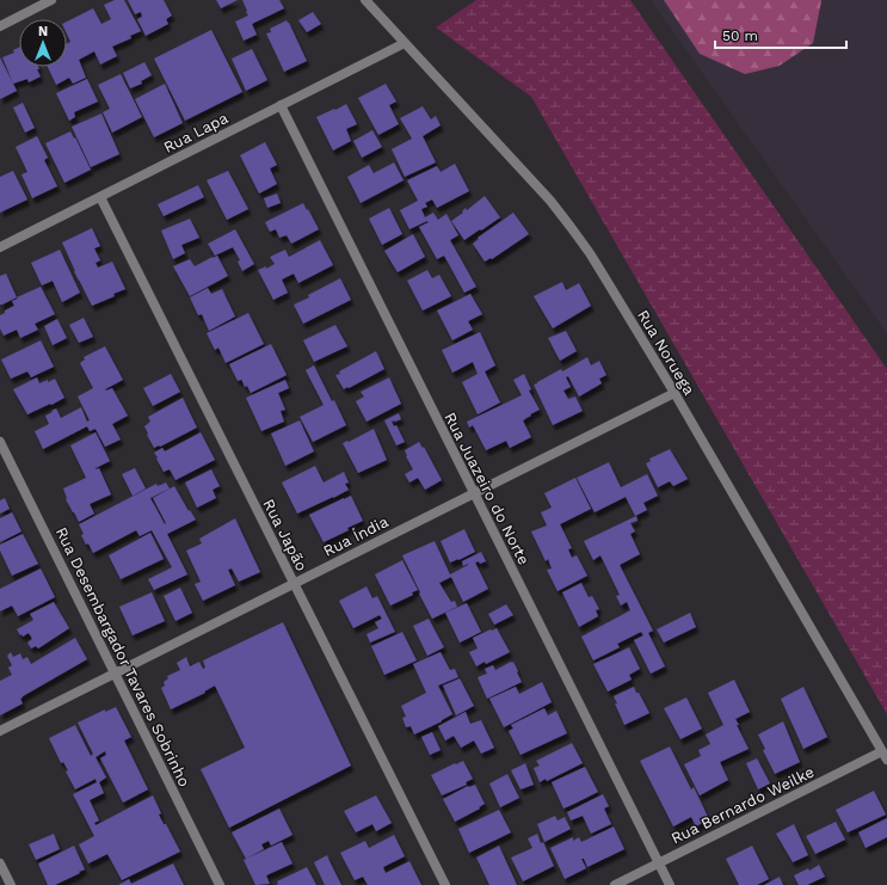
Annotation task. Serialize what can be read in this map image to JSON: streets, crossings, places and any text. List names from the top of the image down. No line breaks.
{"streets":{"street":["Rua Lapa","Rua Noruega","Rua Juazeiro do Norte","Rua Japão","Rua Índia","Rua Desembargador Tavares Sobrinho","Rua Bernardo Weilke"]},"crossings":[["Rua Lapa","Rua Noruega"],["Rua Lapa","Rua Juazeiro do Norte"],["Rua Lapa","Rua Japão"],["Rua Noruega","Rua Índia"],["Rua Noruega","Rua Bernardo Weilke"],["Rua Juazeiro do Norte","Rua Índia"],["Rua Juazeiro do Norte","Rua Bernardo Weilke"],["Rua Japão","Rua Índia"],["Rua Índia","Rua Desembargador Tavares Sobrinho"]],"scale_bar":"50 m","north":"top"}
